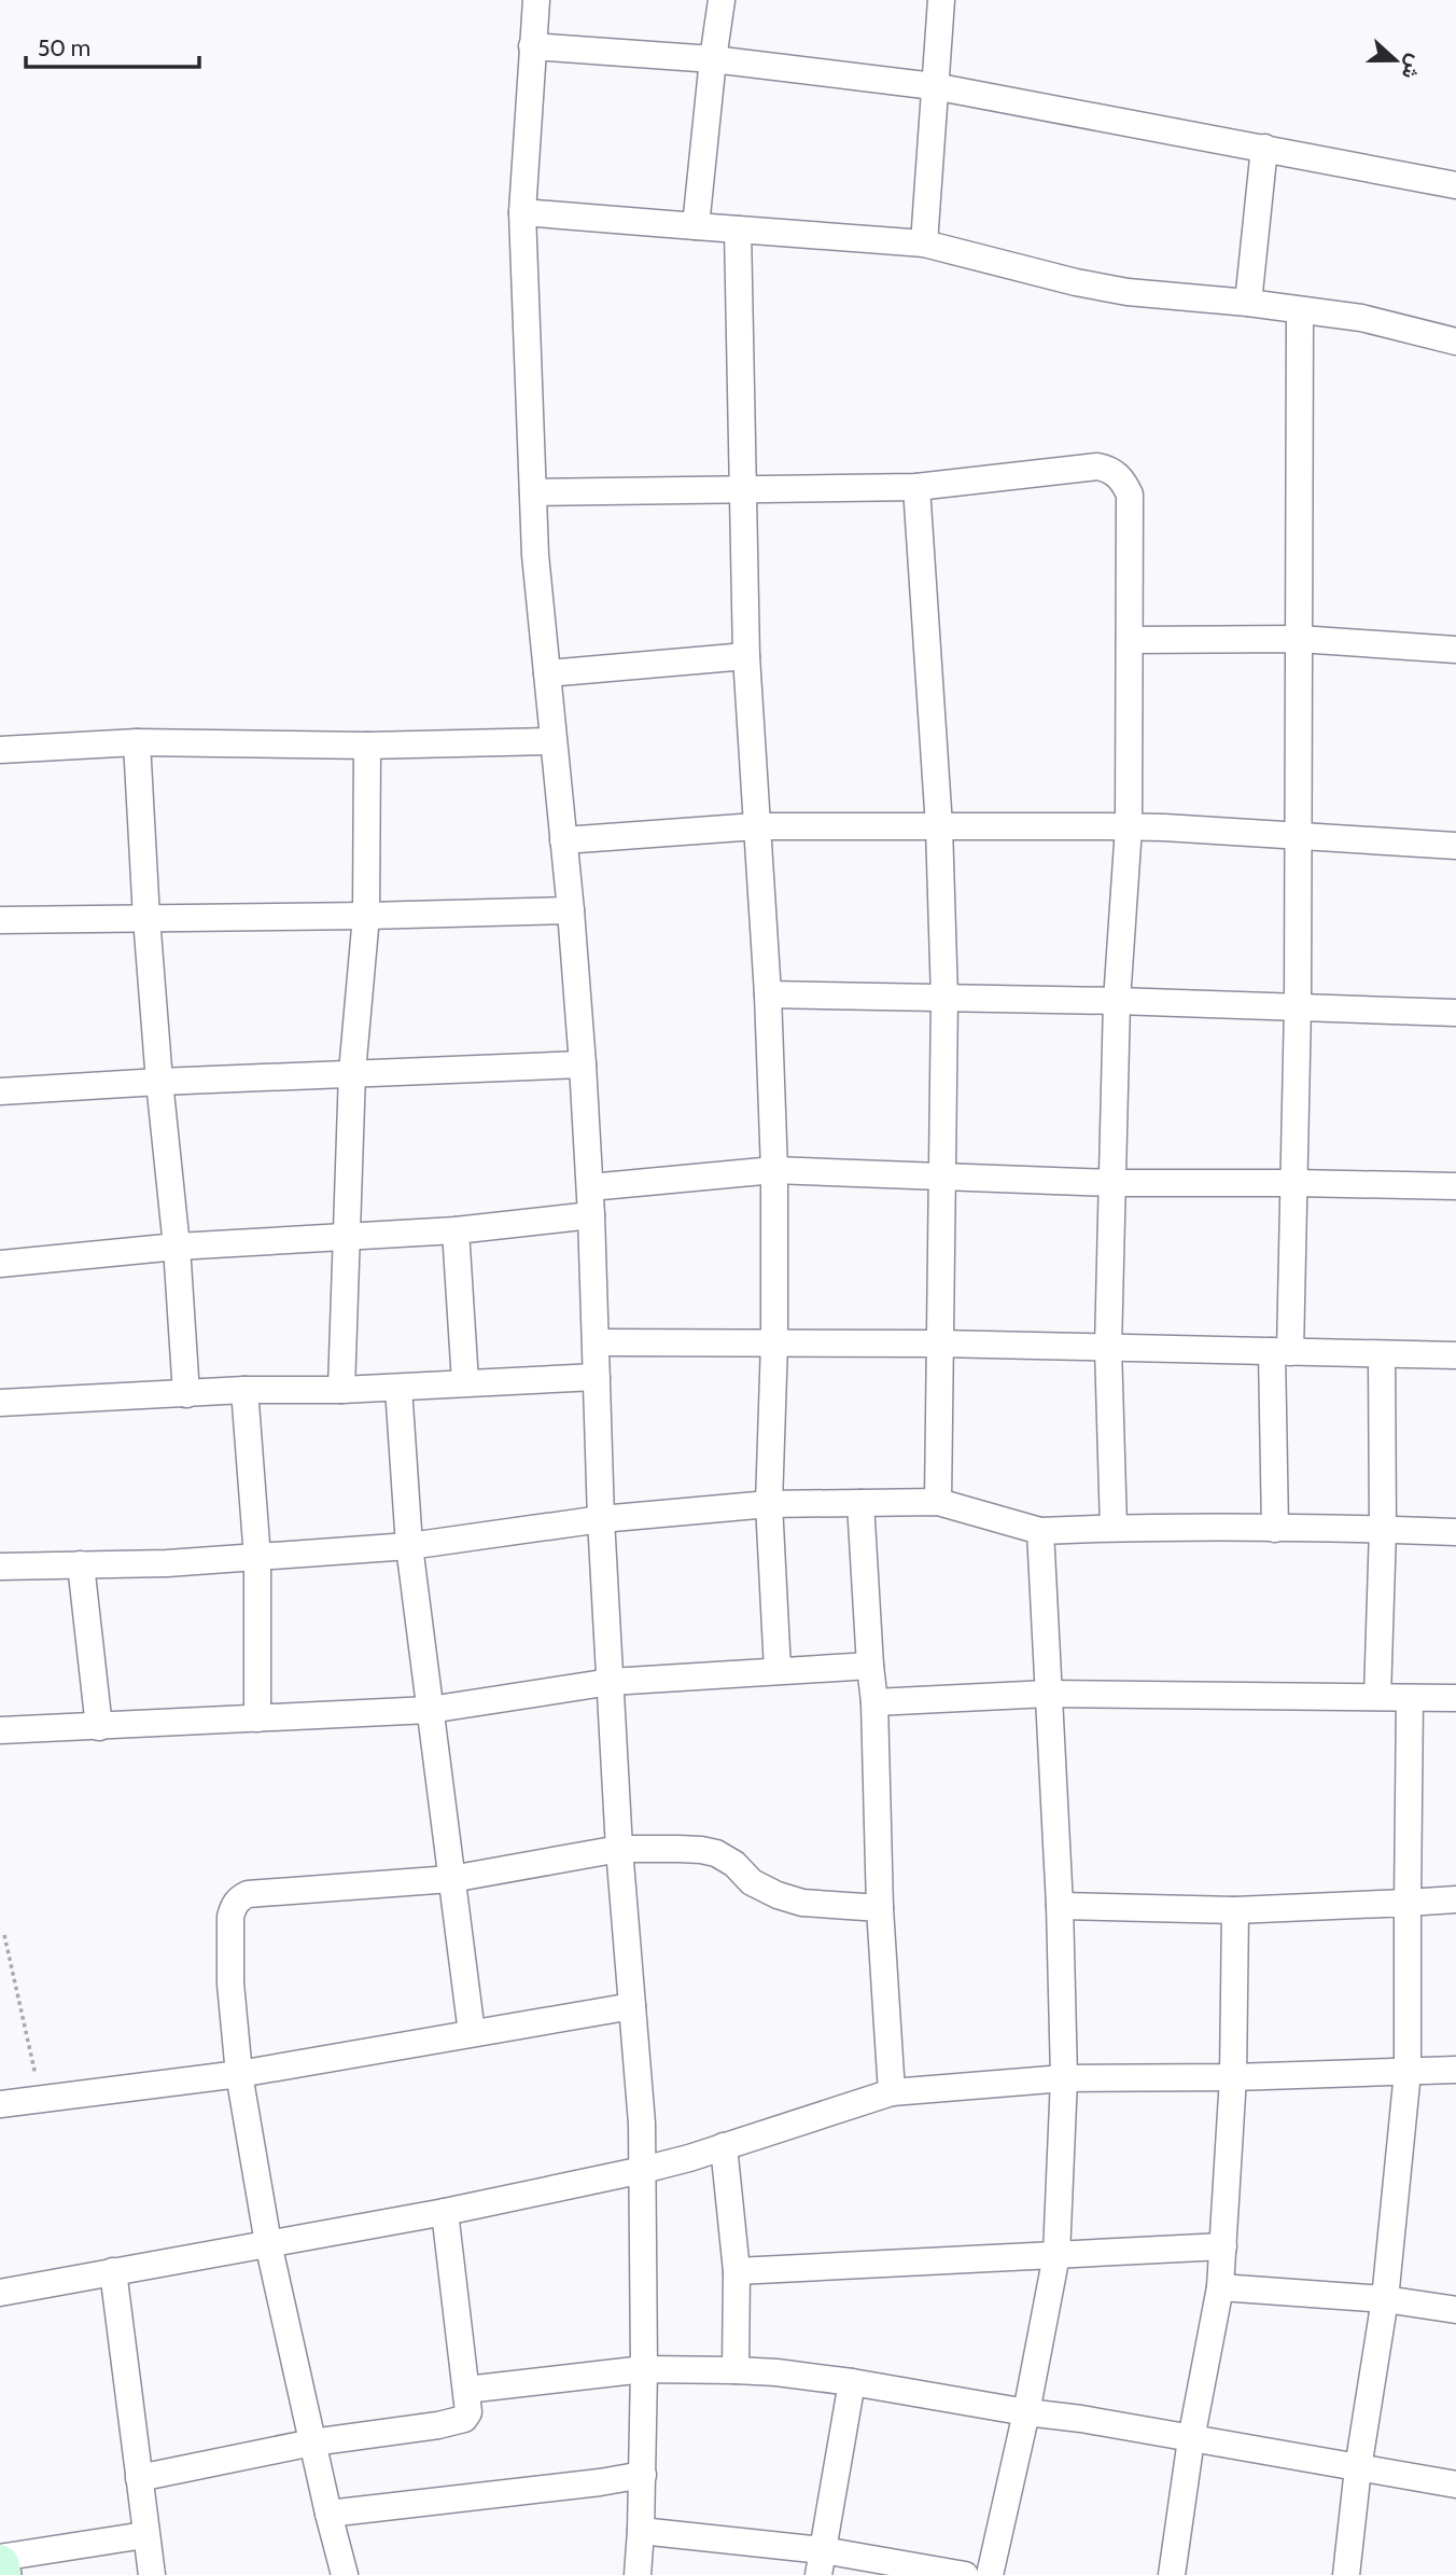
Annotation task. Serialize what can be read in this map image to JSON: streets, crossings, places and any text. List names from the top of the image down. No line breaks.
{"scale_bar":"50 m","north":"right"}
